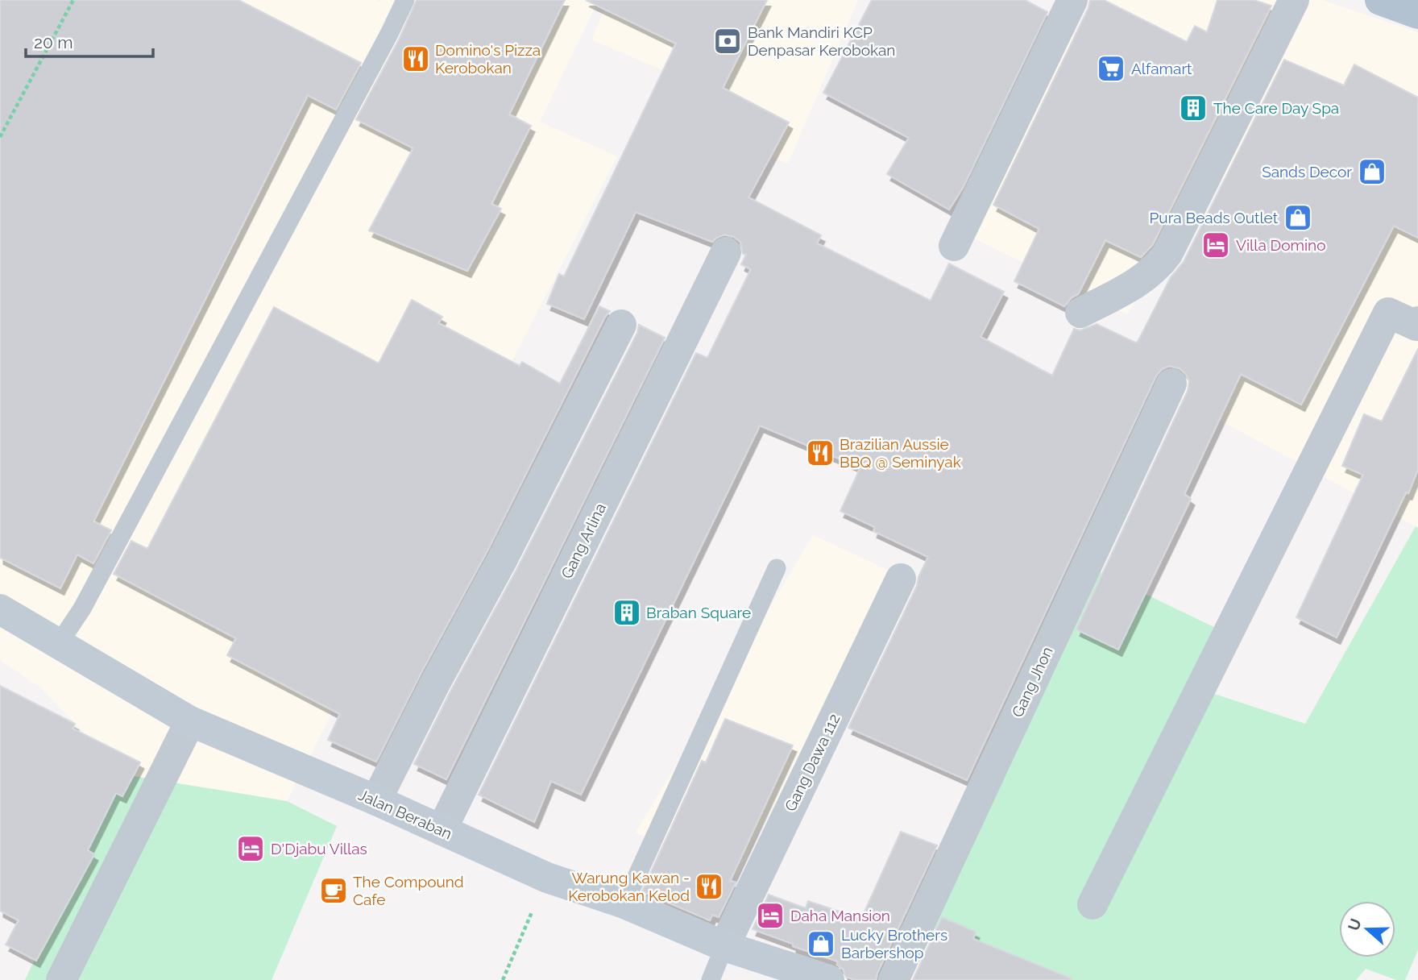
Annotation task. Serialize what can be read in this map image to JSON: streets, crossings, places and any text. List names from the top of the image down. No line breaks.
{"streets":{"street":["Gang Arlina","Gang Jhon","Gang Dawa 112","Jalan Beraban"]},"crossings":[["Gang Arlina","Jalan Beraban"],["Gang Dawa 112","Jalan Beraban"]],"places":{"bank":["Bank Mandiri KCP Denpasar Kerobokan"],"restaurant":["Domino's Pizza Kerobokan","Brazilian Aussie BBQ @ Seminyak","Warung Kawan - Kerobokan Kelod"],"supermarket":["Alfamart"],"building":["The Care Day Spa","Braban Square"],"shop":["Sands Decor","Pura Beads Outlet","Lucky Brothers Barbershop"],"hotel":["Villa Domino","D'Djabu Villas","Daha Mansion"],"cafe":["The Compound Cafe"]},"scale_bar":"20 m","north":"left"}
